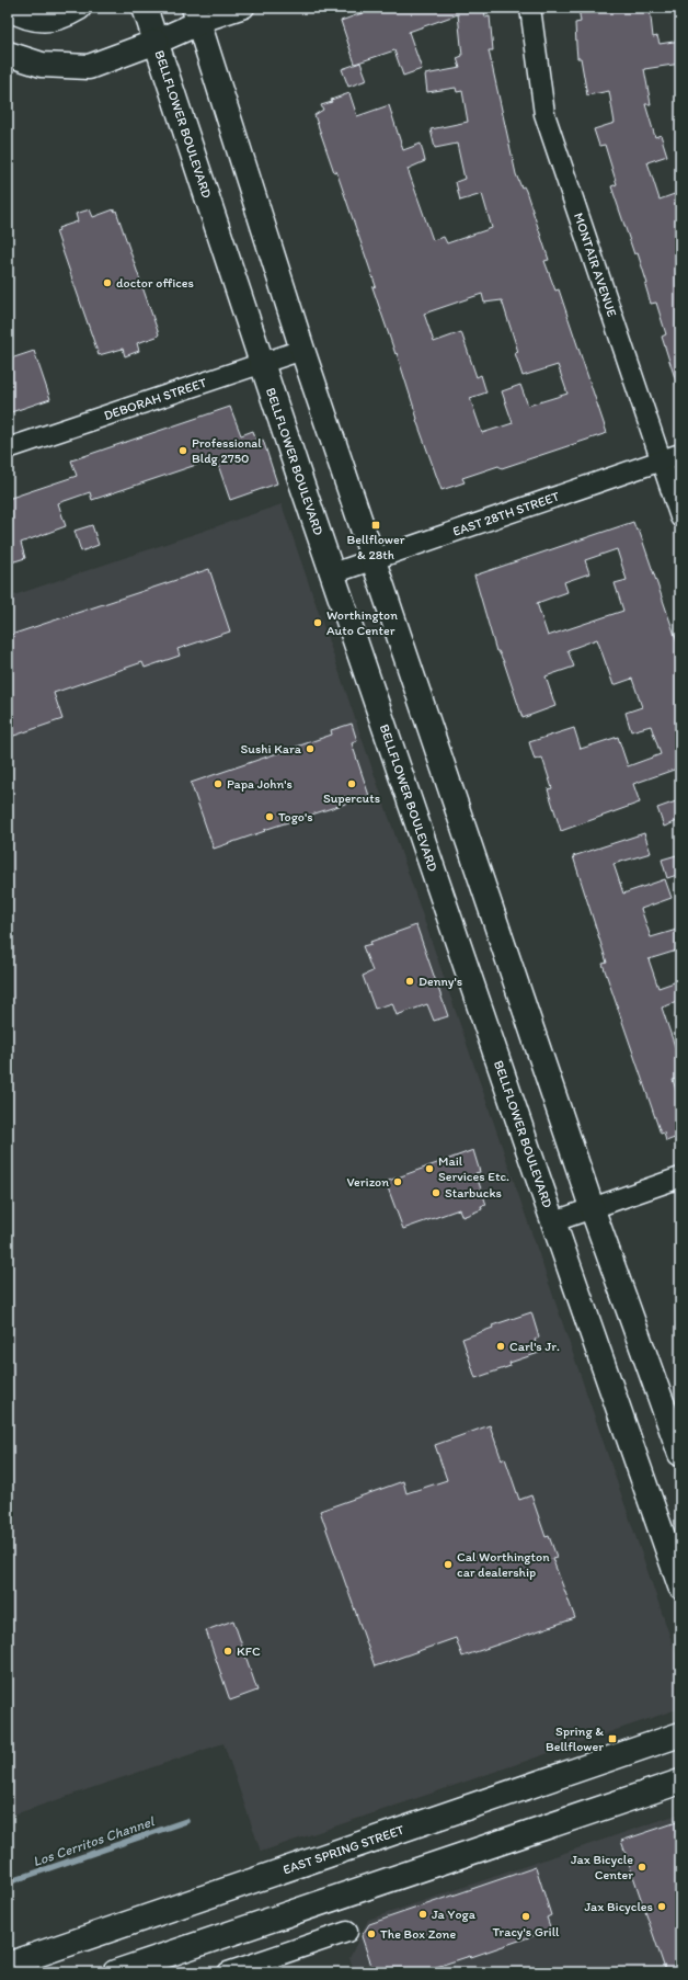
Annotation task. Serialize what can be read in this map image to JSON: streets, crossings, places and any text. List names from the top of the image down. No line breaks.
{"streets":{"main road":["BELLFLOWER BOULEVARD","EAST SPRING STREET"],"street":["MONTAIR AVENUE","DEBORAH STREET","EAST 28TH STREET"]},"crossings":[["BELLFLOWER BOULEVARD","DEBORAH STREET"],["BELLFLOWER BOULEVARD","EAST 28TH STREET"],["MONTAIR AVENUE","EAST 28TH STREET"]],"water":["Los Cerritos Channel"],"places":{"other":["doctor offices","Professional Bldg 2750","Worthington Auto Center","Sushi Kara","Papa John's","Supercuts","Togo's","Denny's","Mail Services Etc.","Verizon","Starbucks","Carl's Jr.","Cal Worthington car dealership","KFC","Jax Bicycle Center","Jax Bicycles","Ja Yoga","Tracy's Grill","The Box Zone"],"transit":["Bellflower & 28th","Spring & Bellflower"]}}
